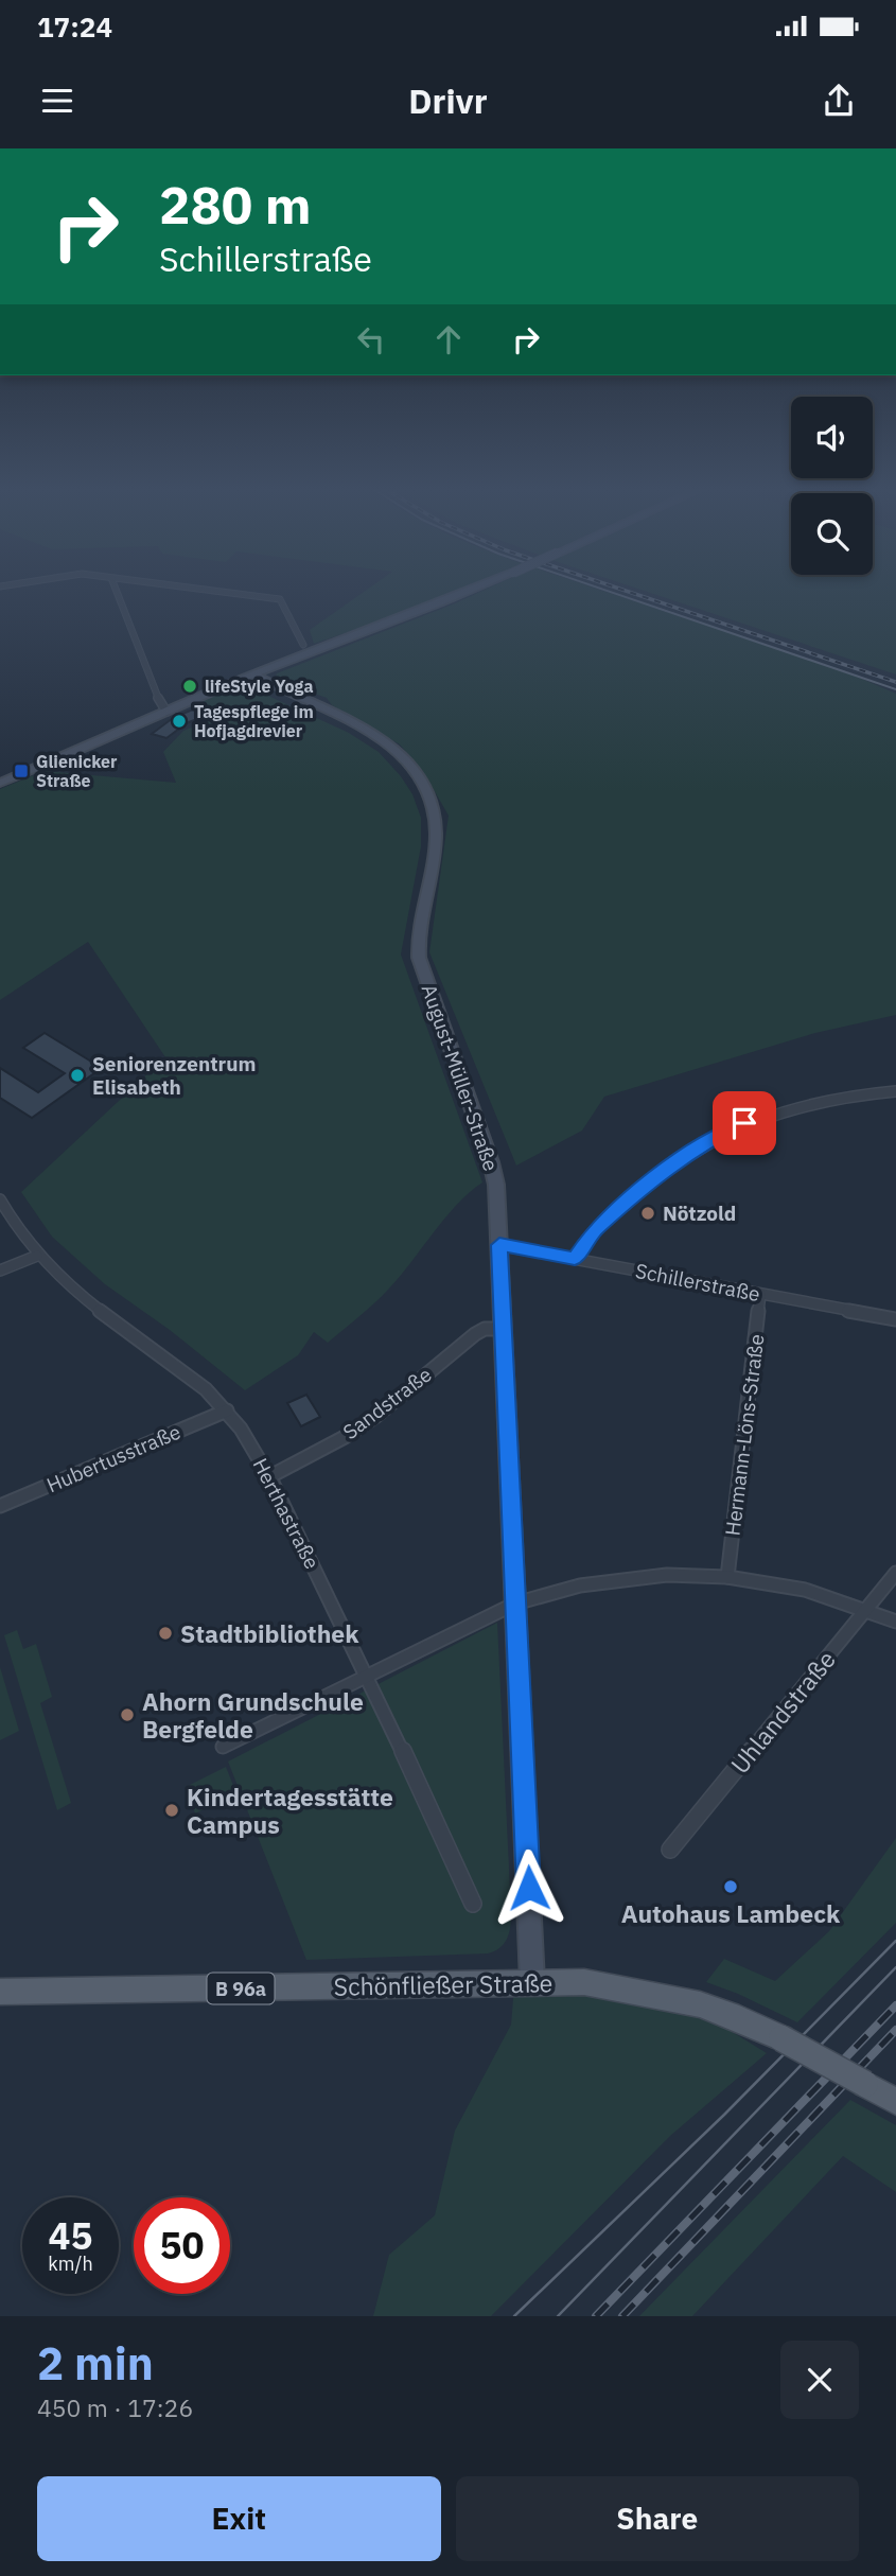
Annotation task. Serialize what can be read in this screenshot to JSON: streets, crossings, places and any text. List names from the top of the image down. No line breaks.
{"streets":{"main road":["August-Müller-Straße","Schönfließer Straße","B 96a"],"street":["Schillerstraße","Sandstraße","Hermann-Löns-Straße","Hubertusstraße","Herthastraße","Uhlandstraße"]},"crossings":[["August-Müller-Straße","Schillerstraße"],["August-Müller-Straße","Sandstraße"],["August-Müller-Straße","Schönfließer Straße"],["Schillerstraße","Hermann-Löns-Straße"],["Sandstraße","Herthastraße"],["Hubertusstraße","Herthastraße"]],"places":{"other":["lifeStyle Yoga","Tagespflege im Hofjagdrevier","Seniorenzentrum Elisabeth","Nötzold","Stadtbibliothek","Ahorn Grundschule Bergfelde","Kindertagesstätte Campus","Autohaus Lambeck"],"transit":["Glienicker Straße"]},"page":{"status":"17:24","header":"Drivr","turn":["280 m","Schillerstraße"],"speed":"45 km/h","limit":"50","heading":["2 min","450 m · 17:26"],"buttons":["Exit","Share"]}}
